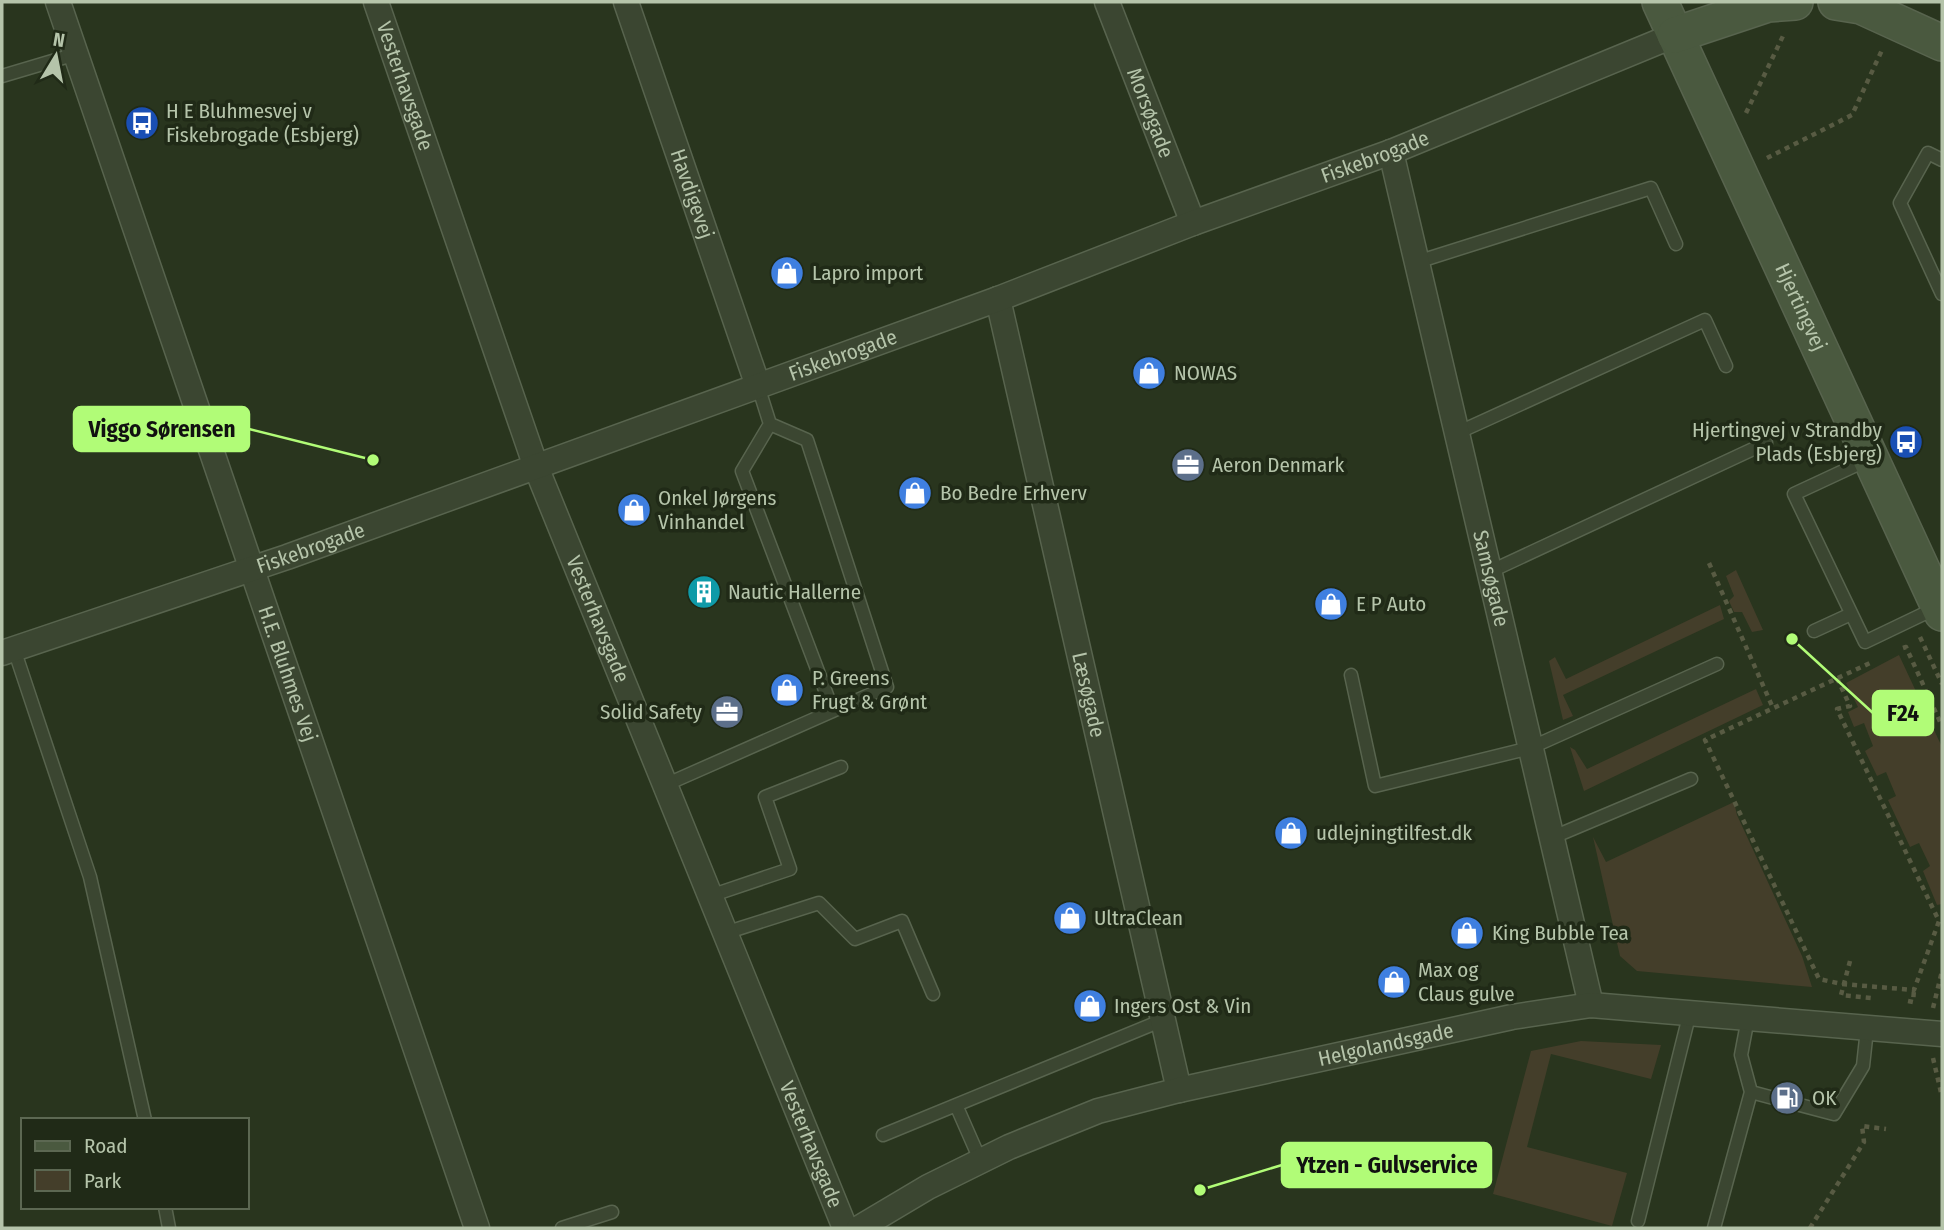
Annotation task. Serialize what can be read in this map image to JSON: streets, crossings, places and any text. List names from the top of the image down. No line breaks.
{"streets":{"main road":["Hjertingvej"],"street":["Vesterhavsgade","Morsøgade","Fiskebrogade","Havdigevej","Samsøgade","H.E. Bluhmes Vej","Læsøgade","Helgolandsgade"]},"crossings":[["Vesterhavsgade","Fiskebrogade"],["Morsøgade","Fiskebrogade"],["Fiskebrogade","Havdigevej"],["Fiskebrogade","Hjertingvej"],["Fiskebrogade","Samsøgade"],["Fiskebrogade","H.E. Bluhmes Vej"],["Fiskebrogade","Læsøgade"],["Samsøgade","Helgolandsgade"],["Læsøgade","Helgolandsgade"]],"places":{"bus stop":["H E Bluhmesvej v Fiskebrogade (Esbjerg)","Hjertingvej v Strandby Plads (Esbjerg)"],"shop":["Lapro import","NOWAS","Bo Bedre Erhverv","Onkel Jørgens Vinhandel","E P Auto","P. Greens Frugt & Grønt","udlejningtilfest.dk","UltraClean","King Bubble Tea","Max og Claus gulve","Ingers Ost & Vin"],"other":["Viggo Sørensen","F24","Ytzen - Gulvservice"],"office":["Aeron Denmark","Solid Safety"],"building":["Nautic Hallerne"],"fuel station":["OK"]},"legend":["Road","Park"],"north":"top"}
